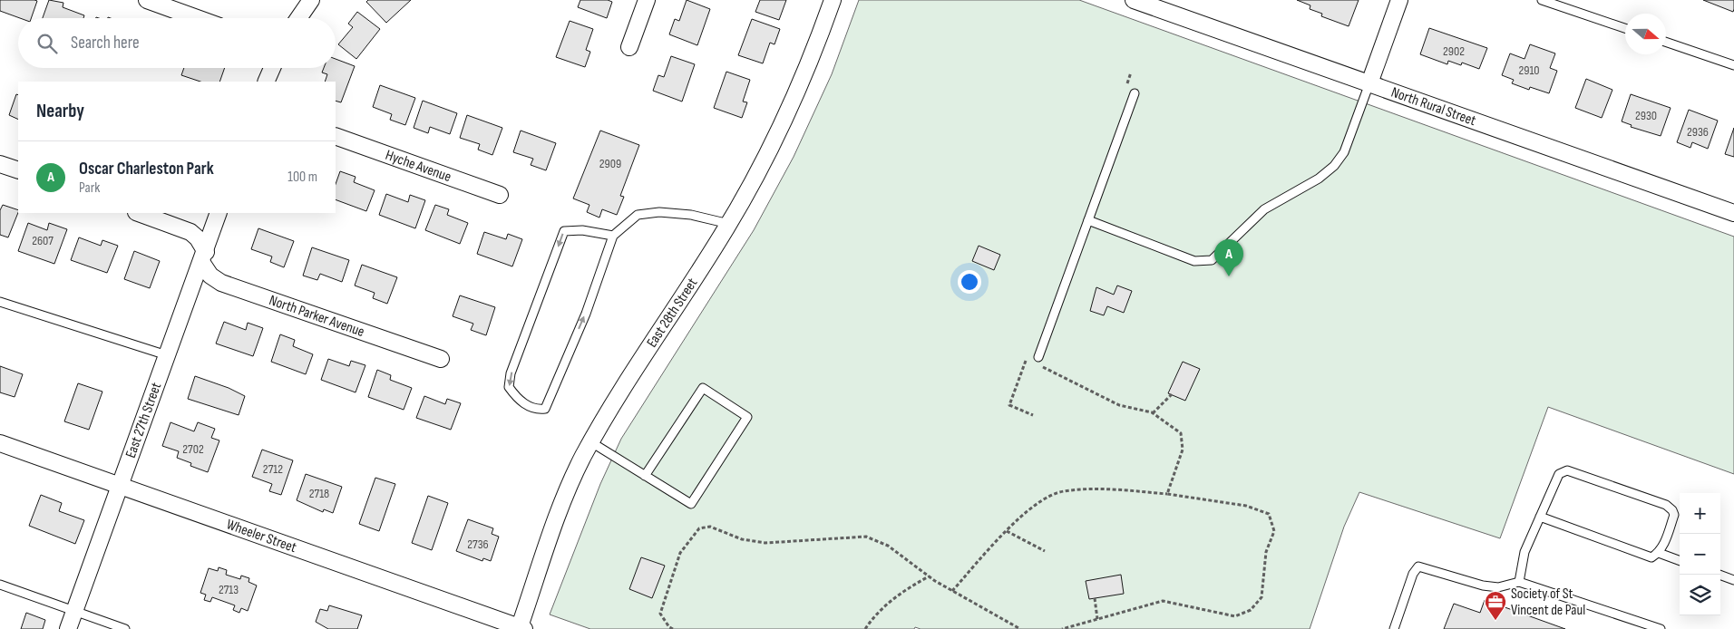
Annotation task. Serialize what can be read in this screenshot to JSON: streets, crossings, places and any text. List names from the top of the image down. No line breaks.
{"streets":{"street":["North Rural Street","Hyche Avenue","East 28th Street","North Parker Avenue","East 27th Street","Wheeler Street"]},"crossings":[["East 28th Street","Wheeler Street"],["North Parker Avenue","East 27th Street"],["East 27th Street","Wheeler Street"]],"places":{"office":["Society of St Vincent de Paul"]},"house_numbers":["2902","2910","2930","2936","2909","2607","2702","2712","2718","2736","2713"],"north":"right","page":{"search":"Search here","heading":"Nearby","list":[{"mark":"A","name":"Oscar Charleston Park","note":"Park","value":"100 m"}],"pins":"A","map_buttons":["+","−"]}}
